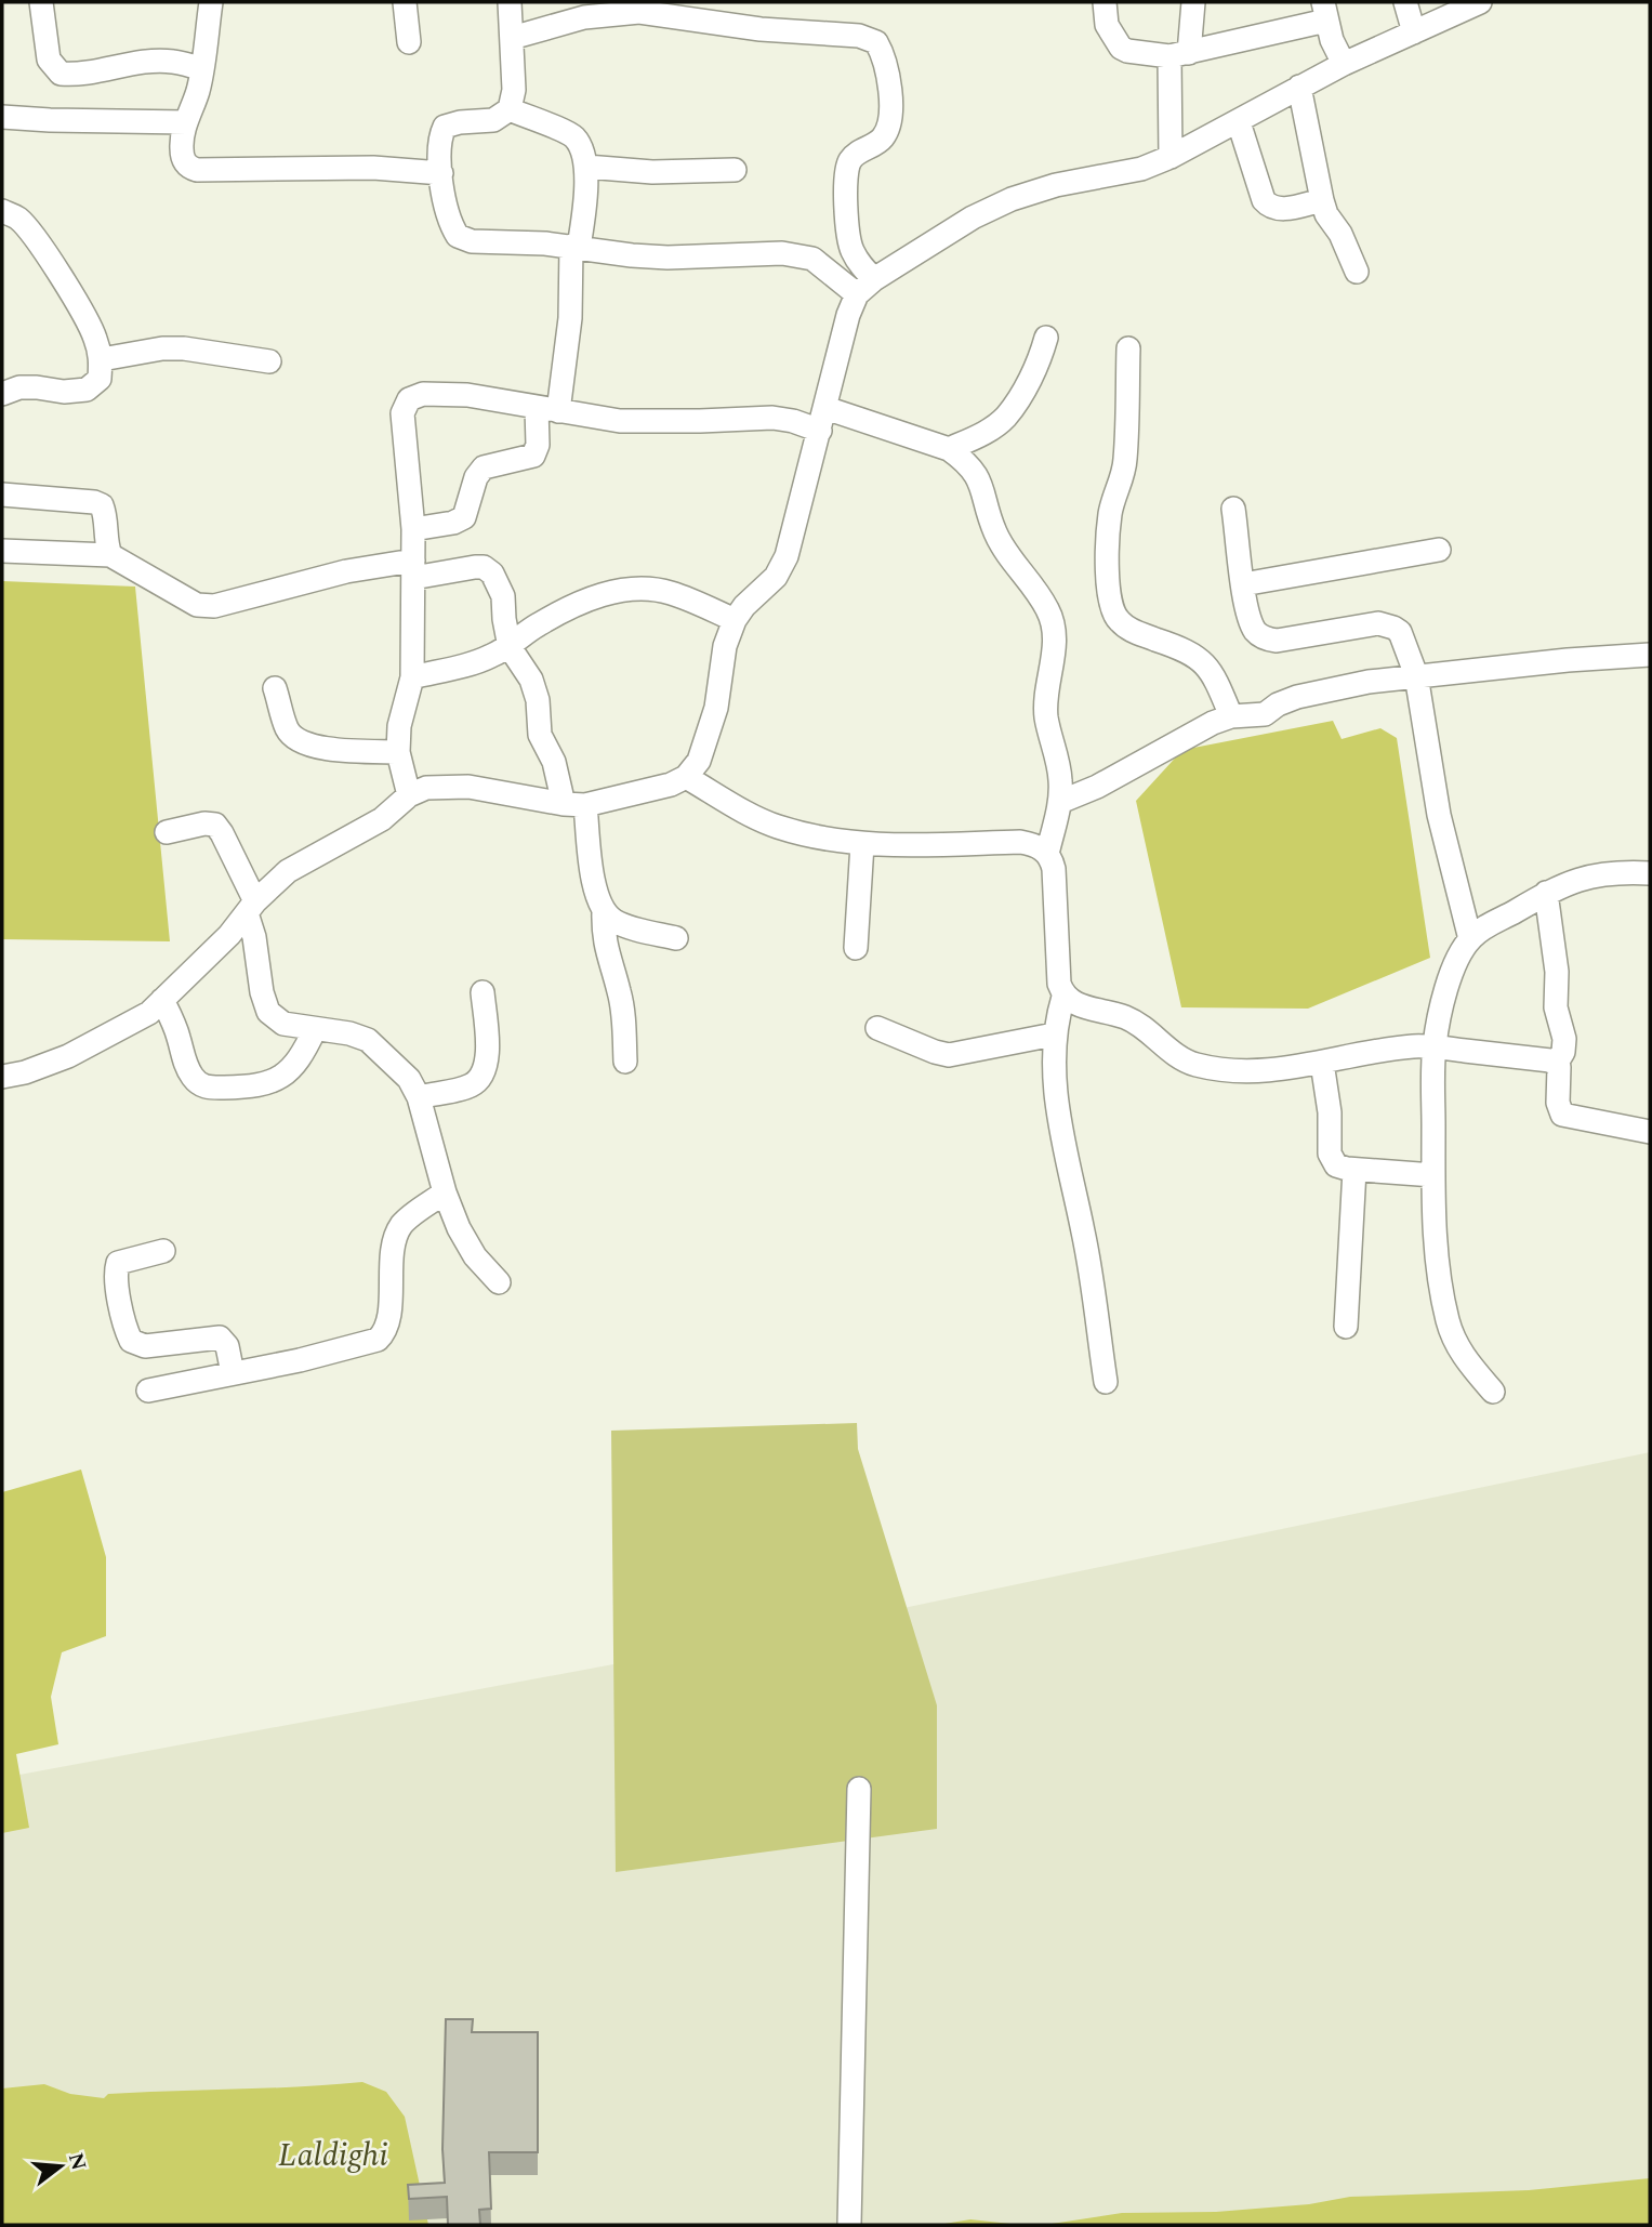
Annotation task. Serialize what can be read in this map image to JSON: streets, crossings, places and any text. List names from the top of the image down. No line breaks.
{"water":["Laldighi"],"north":"right"}
